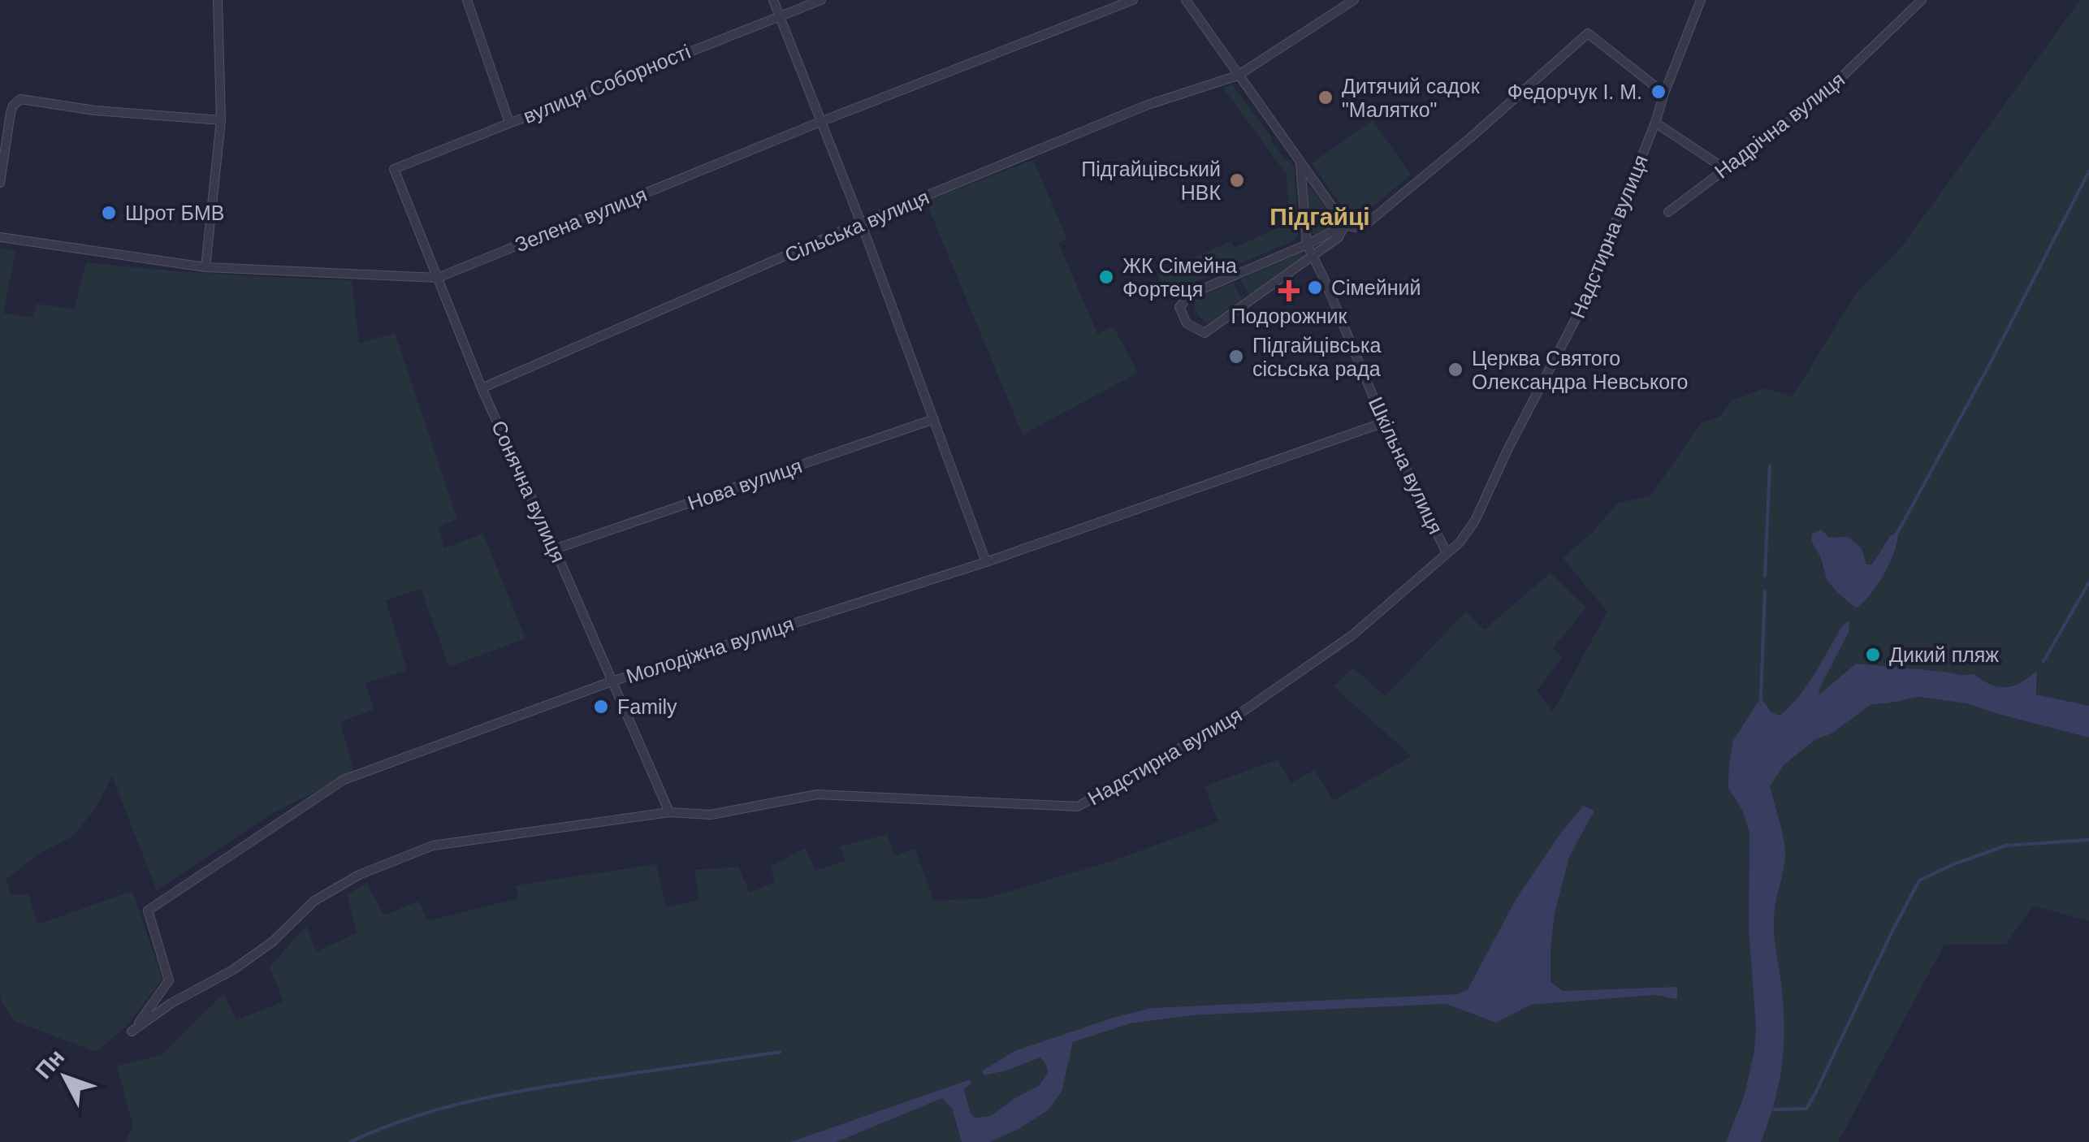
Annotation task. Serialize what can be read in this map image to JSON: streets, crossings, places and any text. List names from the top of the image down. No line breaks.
{"streets":{"street":["вулиця Соборності","Надрічна вулиця","Зелена вулиця","Сільська вулиця","Надстирна вулиця","Шкільна вулиця","Нова вулиця","Сонячна вулиця","Молодіжна вулиця"]},"crossings":[["вулиця Соборності","Сонячна вулиця"],["Зелена вулиця","Сонячна вулиця"],["Сільська вулиця","Сонячна вулиця"],["Надстирна вулиця","Шкільна вулиця"],["Надстирна вулиця","Сонячна вулиця"],["Надстирна вулиця","Молодіжна вулиця"],["Шкільна вулиця","Молодіжна вулиця"],["Нова вулиця","Сонячна вулиця"],["Сонячна вулиця","Молодіжна вулиця"]],"districts":["Підгайці"],"places":{"other":["Федорчук І. М.","Дитячий садок \"Малятко\"","Підгайцівський НВК","Шрот БМВ","ЖК Сімейна Фортеця","Сімейний","Підгайцівська сісьська рада","Церква Святого Олександра Невського","Дикий пляж","Family"],"health":["Подорожник"]},"north":"top left"}
